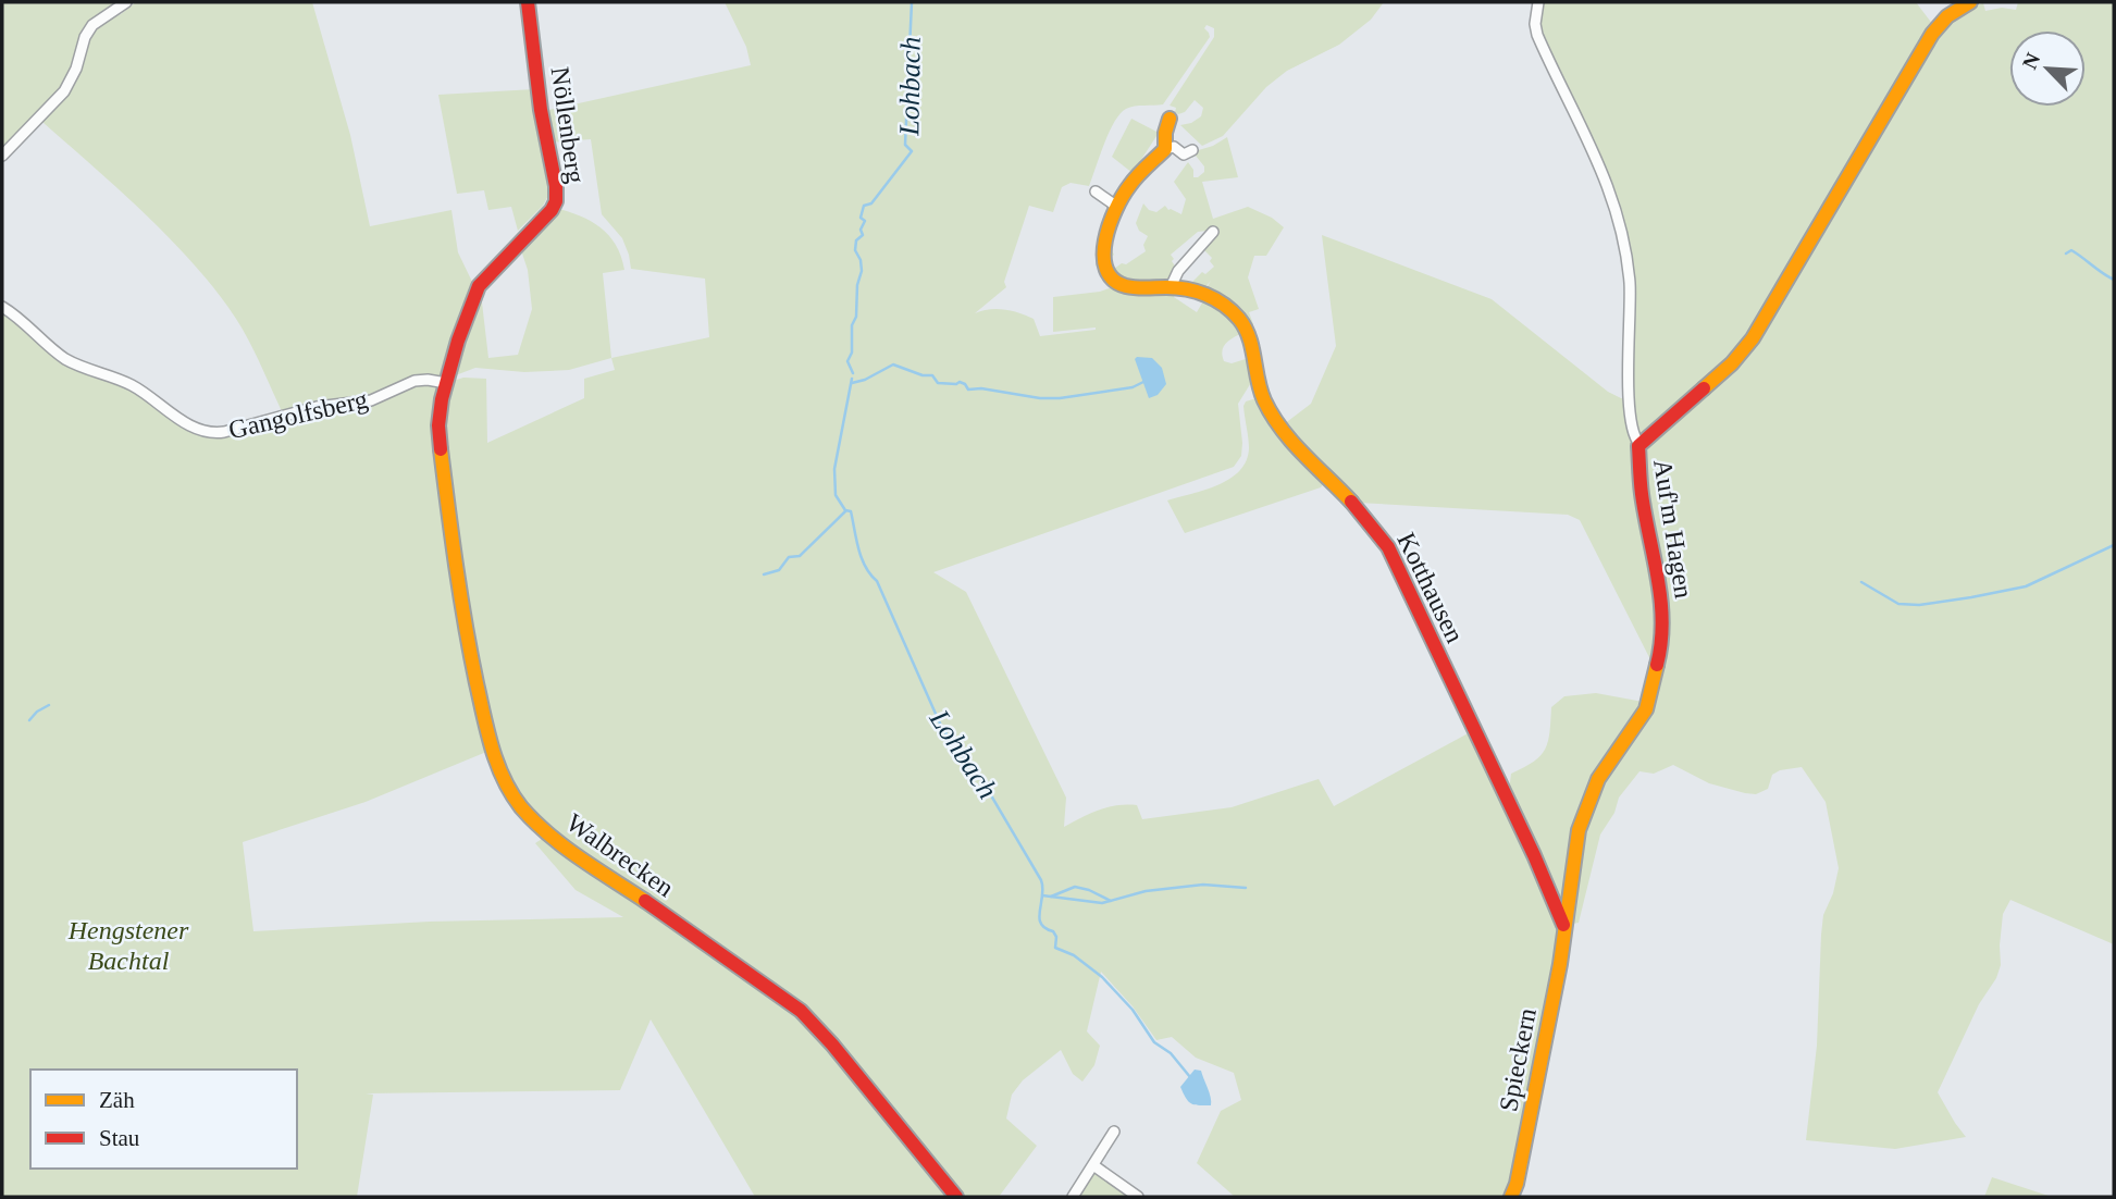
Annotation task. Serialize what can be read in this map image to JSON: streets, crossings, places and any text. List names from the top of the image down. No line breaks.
{"streets":{"street":["Nöllenberg","Gangolfsberg","Auf'm Hagen","Kotthausen","Walbrecken","Spieckern"]},"crossings":[["Nöllenberg","Gangolfsberg"],["Nöllenberg","Walbrecken"],["Auf'm Hagen","Kotthausen"],["Auf'm Hagen","Spieckern"],["Kotthausen","Spieckern"]],"water":["Lohbach"],"parks":["Hengstener Bachtal"],"legend":["Zäh","Stau"],"north":"top left"}
